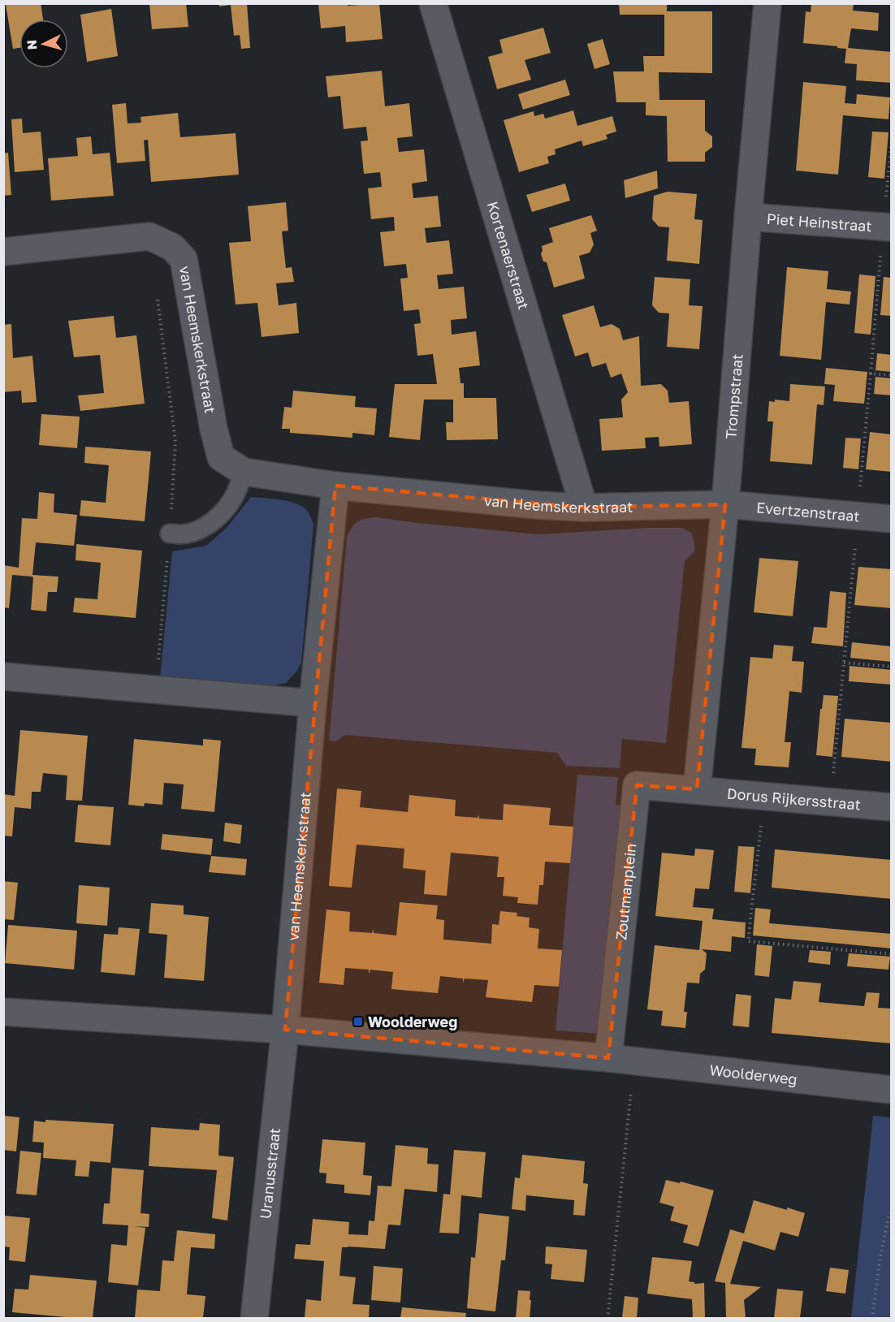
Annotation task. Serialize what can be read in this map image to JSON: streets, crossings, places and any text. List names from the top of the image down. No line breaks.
{"streets":{"street":["Piet Heinstraat","Kortenaerstraat","van Heemskerkstraat","Trompstraat","Evertzenstraat","Dorus Rijkersstraat","Zoutmanplein","Woolderweg","Uranusstraat"]},"crossings":[["Piet Heinstraat","Trompstraat"],["Kortenaerstraat","van Heemskerkstraat"],["van Heemskerkstraat","Trompstraat"],["van Heemskerkstraat","Evertzenstraat"],["van Heemskerkstraat","Woolderweg"],["van Heemskerkstraat","Uranusstraat"],["Trompstraat","Evertzenstraat"],["Trompstraat","Dorus Rijkersstraat"],["Trompstraat","Zoutmanplein"],["Dorus Rijkersstraat","Zoutmanplein"],["Zoutmanplein","Woolderweg"],["Woolderweg","Uranusstraat"]],"places":{"transit":["Woolderweg"]},"north":"left"}
